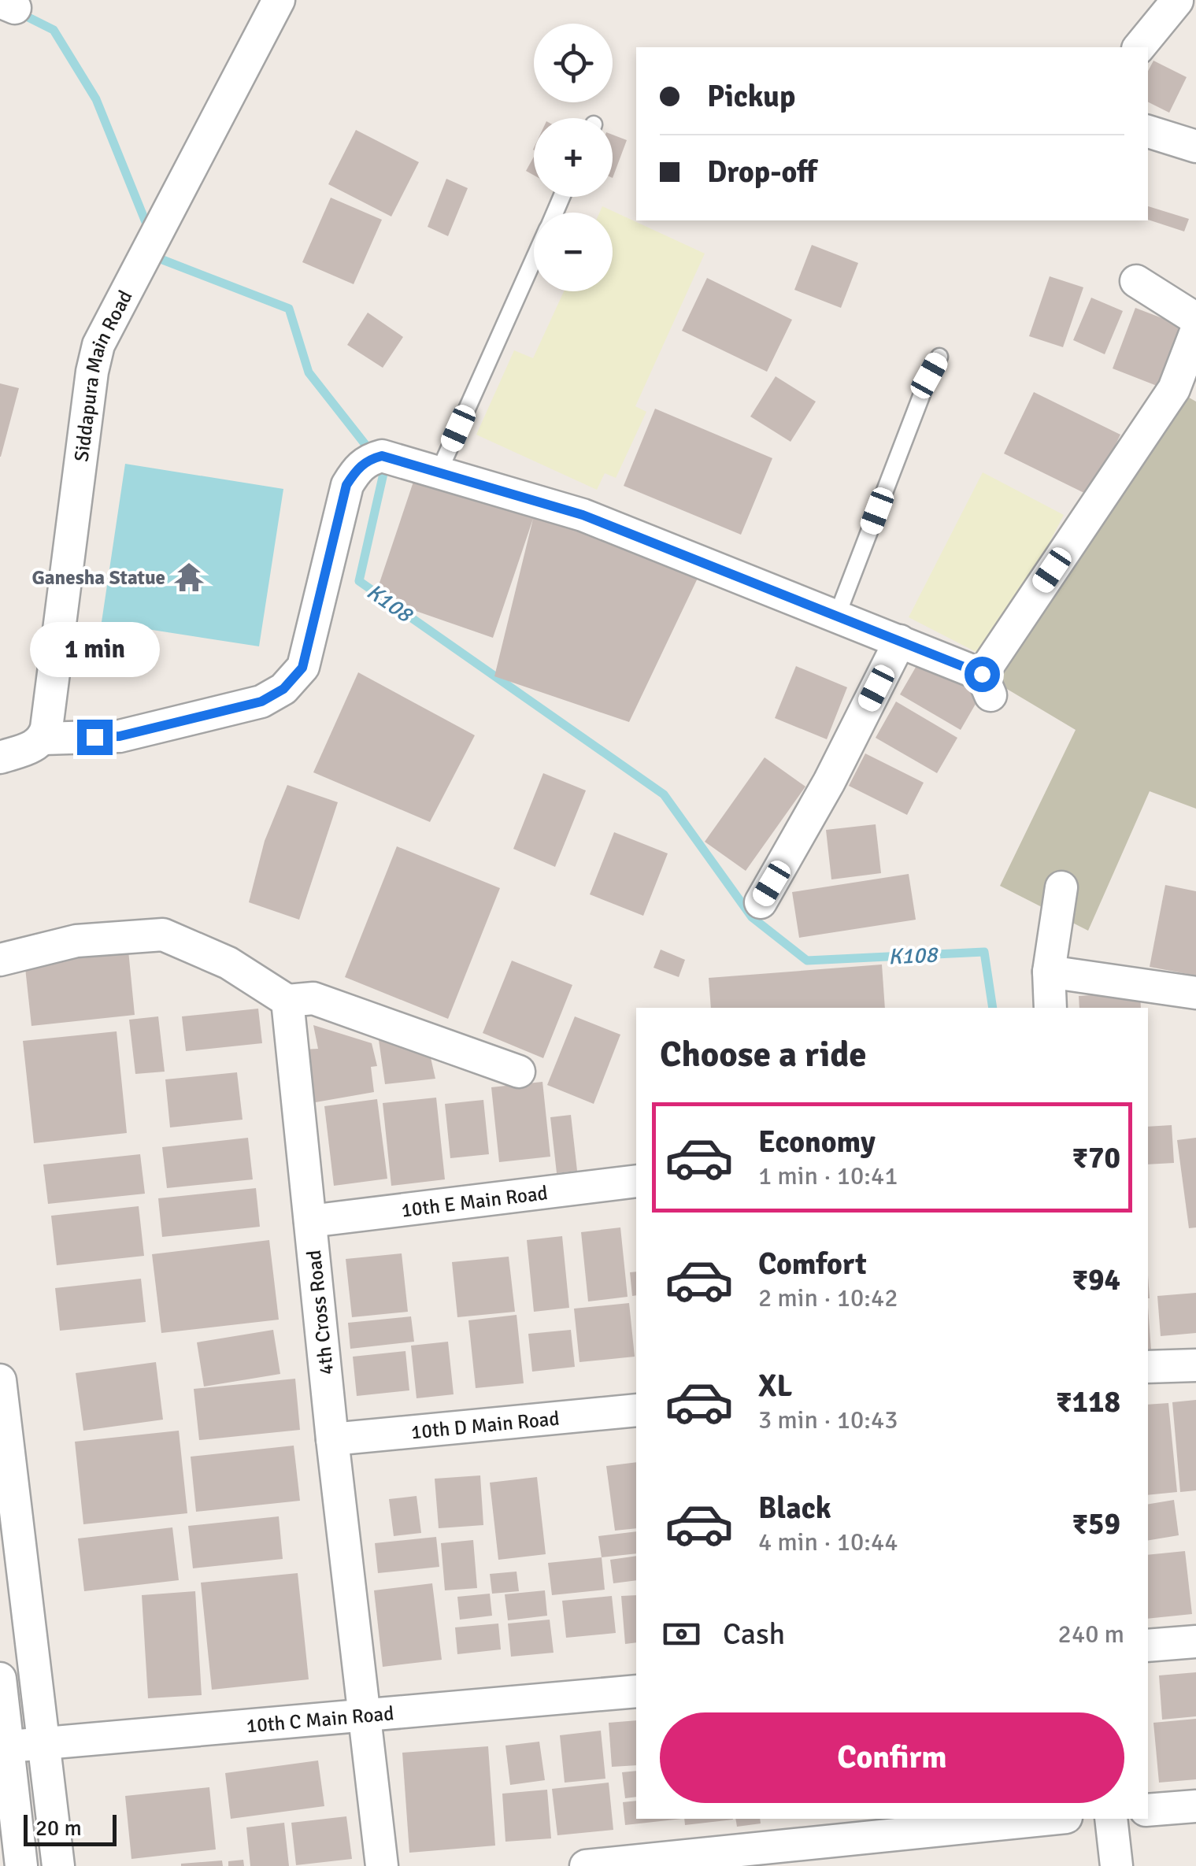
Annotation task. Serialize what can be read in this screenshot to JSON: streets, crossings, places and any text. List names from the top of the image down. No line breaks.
{"streets":{"street":["Siddapura Main Road","10th E Main Road","4th Cross Road","10th D Main Road","10th C Main Road"]},"crossings":[["10th E Main Road","4th Cross Road"],["4th Cross Road","10th D Main Road"],["4th Cross Road","10th C Main Road"]],"water":["K108"],"places":{"temple":["Ganesha Statue"]},"scale_bar":"20 m","page":{"map_buttons":["+","−"],"banner":["Pickup","Drop-off"],"bubble":"1 min","heading":"Choose a ride","list":[{"name":"Economy","note":"1 min · 10:41","value":"₹70"},{"name":"Comfort","note":"2 min · 10:42","value":"₹94"},{"name":"XL","note":"3 min · 10:43","value":"₹118"},{"name":"Black","note":"4 min · 10:44","value":"₹59"}],"pay":["Cash","240 m"],"buttons":"Confirm","scale":"20 m"}}
